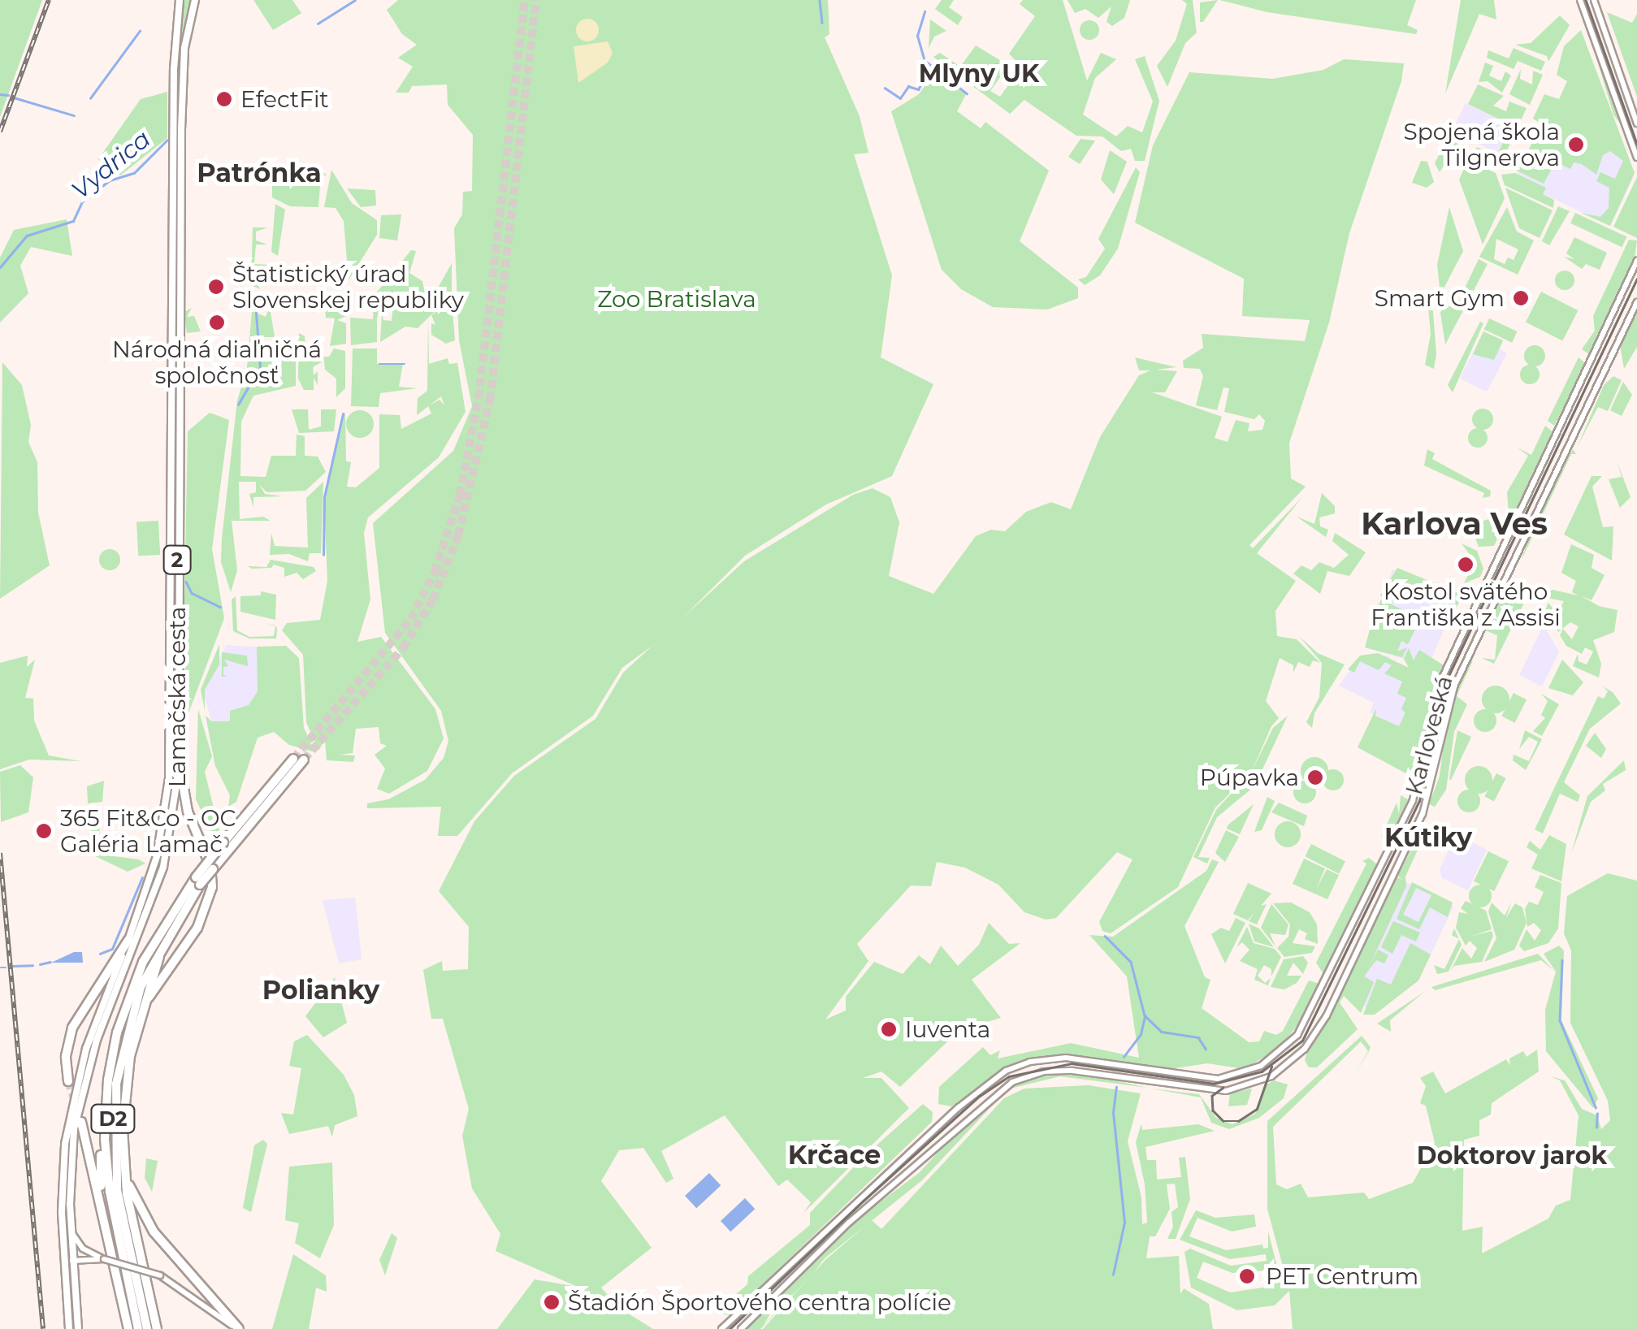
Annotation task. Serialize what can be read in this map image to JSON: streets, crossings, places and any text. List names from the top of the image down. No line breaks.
{"streets":{"highway":["D2"],"main road":["2","Lamačská cesta","Karloveská"]},"districts":["Mlyny UK","Patrónka","Karlova Ves","Kútiky","Polianky","Krčace","Doktorov jarok"],"water":["Vydrica"],"parks":["Zoo Bratislava"],"places":["EfectFit","Spojená škola Tilgnerova","Štatistický úrad Slovenskej republiky","Smart Gym","Národná diaľničná spoločnosť","Kostol svätého Františka z Assisi","Púpavka","365 Fit&Co - OC Galéria Lamač","Iuventa","PET Centrum","Štadión Športového centra polície"]}
